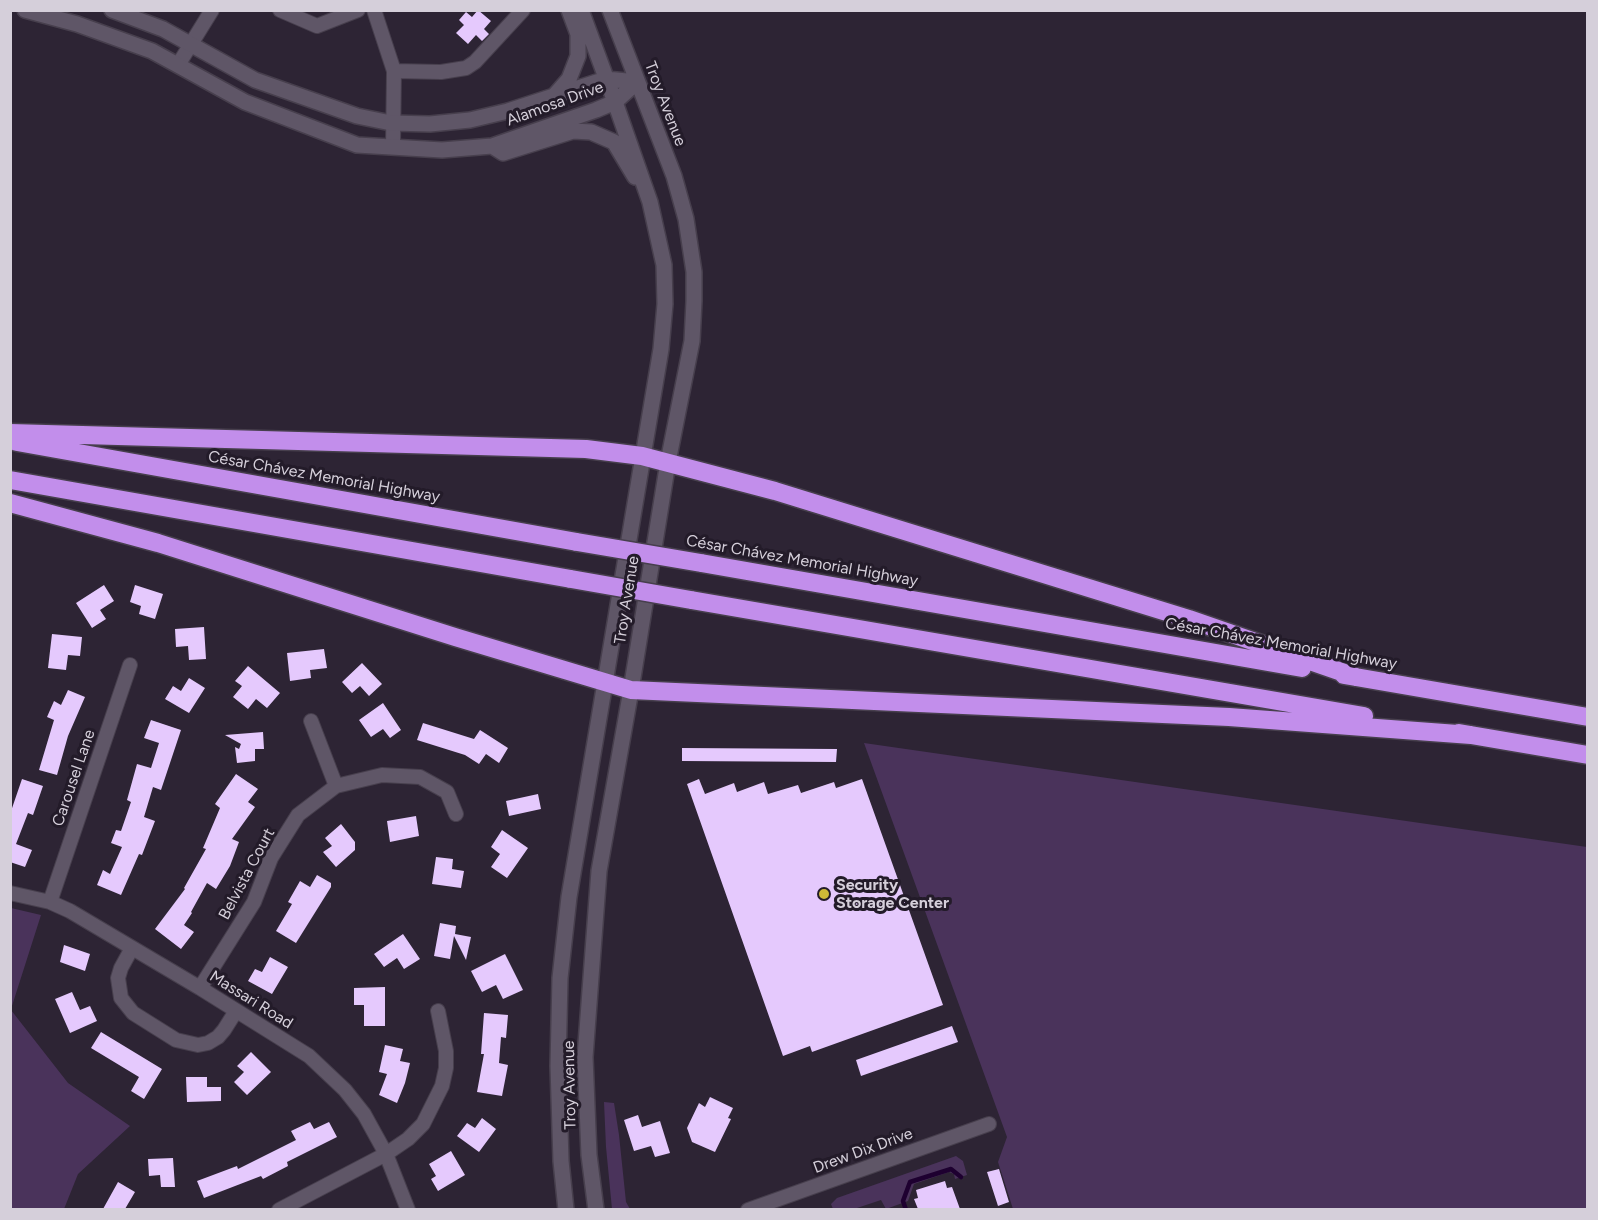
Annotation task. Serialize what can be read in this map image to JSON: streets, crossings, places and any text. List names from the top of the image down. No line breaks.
{"streets":{"highway":["César Chávez Memorial Highway"],"main road":["Alamosa Drive","Troy Avenue"],"street":["Carousel Lane","Belvista Court","Massari Road","Drew Dix Drive"]},"crossings":[["Alamosa Drive","Troy Avenue"],["Carousel Lane","Massari Road"],["Belvista Court","Massari Road"]],"places":["Security Storage Center"]}
